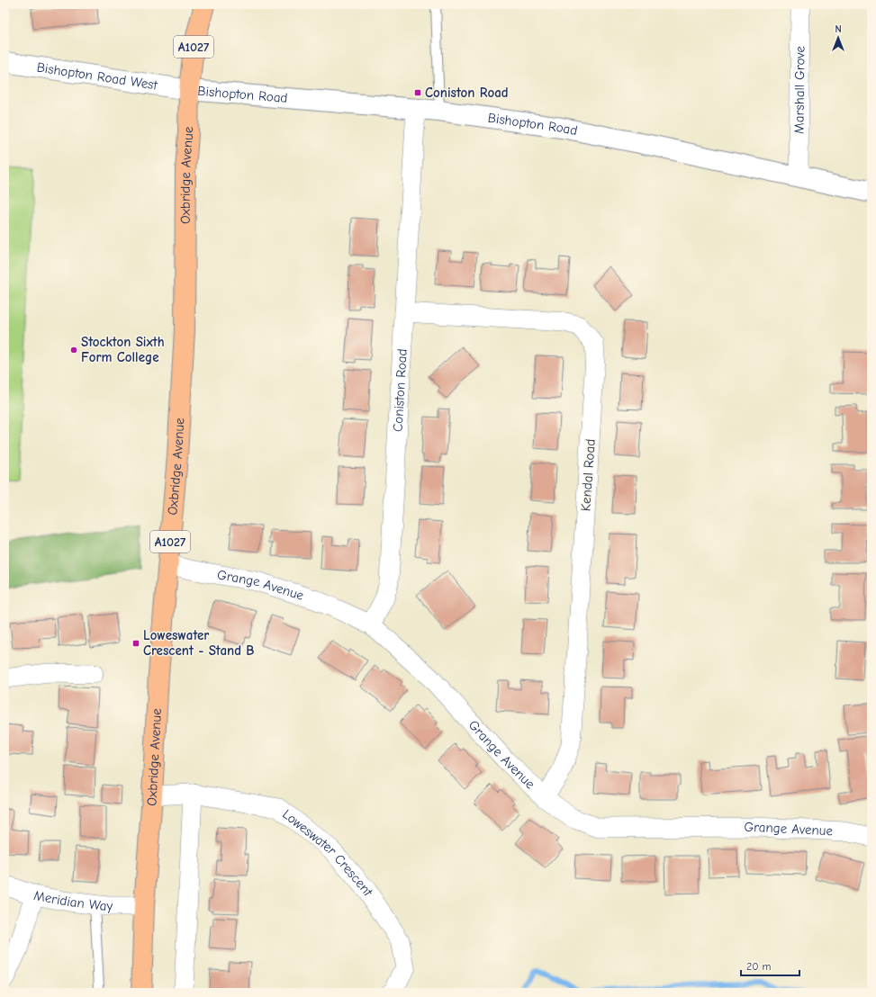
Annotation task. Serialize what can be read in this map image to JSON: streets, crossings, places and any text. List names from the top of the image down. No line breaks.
{"streets":{"main road":["A1027","Oxbridge Avenue"],"street":["Bishopton Road West","Marshall Grove","Bishopton Road","Coniston Road","Kendal Road","Grange Avenue","Loweswater Crescent","Meridian Way"]},"crossings":[["A1027","Bishopton Road West"],["A1027","Bishopton Road"],["A1027","Oxbridge Avenue"],["Bishopton Road West","Bishopton Road"],["Bishopton Road West","Oxbridge Avenue"],["Marshall Grove","Bishopton Road"],["Bishopton Road","Oxbridge Avenue"],["Bishopton Road","Coniston Road"],["Oxbridge Avenue","Grange Avenue"],["Oxbridge Avenue","Loweswater Crescent"],["Oxbridge Avenue","Meridian Way"],["Coniston Road","Kendal Road"],["Coniston Road","Grange Avenue"],["Kendal Road","Grange Avenue"]],"places":{"transit":["Coniston Road","Loweswater Crescent - Stand B"],"other":["Stockton Sixth Form College"]},"scale_bar":"20 m","north":"top"}
